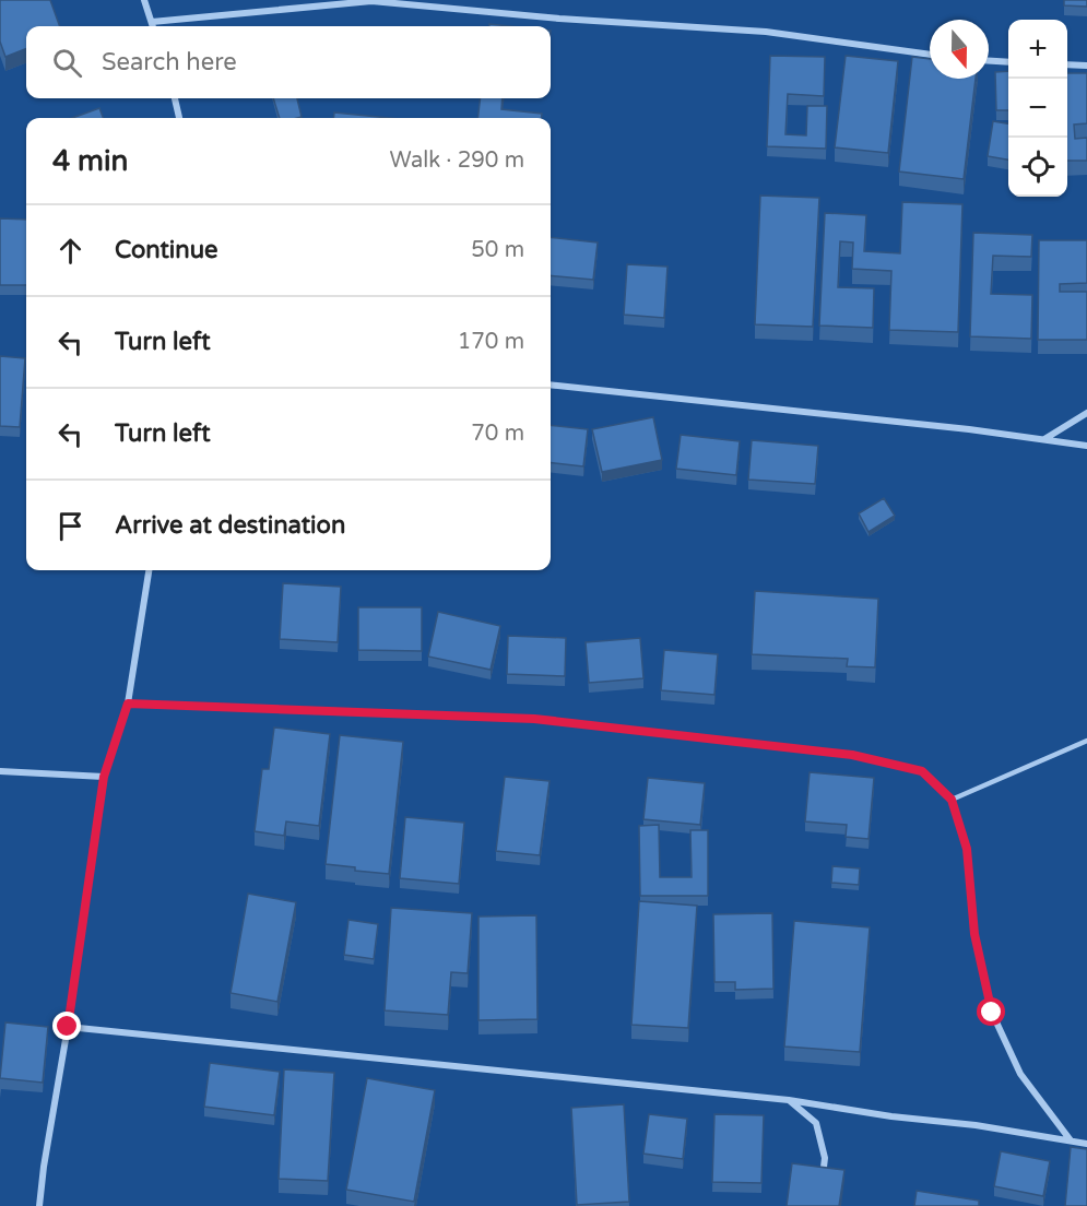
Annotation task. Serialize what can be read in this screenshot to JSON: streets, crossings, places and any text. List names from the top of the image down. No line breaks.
{"north":"bottom","page":{"map_buttons":["+","−"],"search":"Search here","heading":["4 min","Walk · 290 m"],"list":[["Continue","50 m"],["Turn left","170 m"],["Turn left","70 m"],"Arrive at destination"]}}
